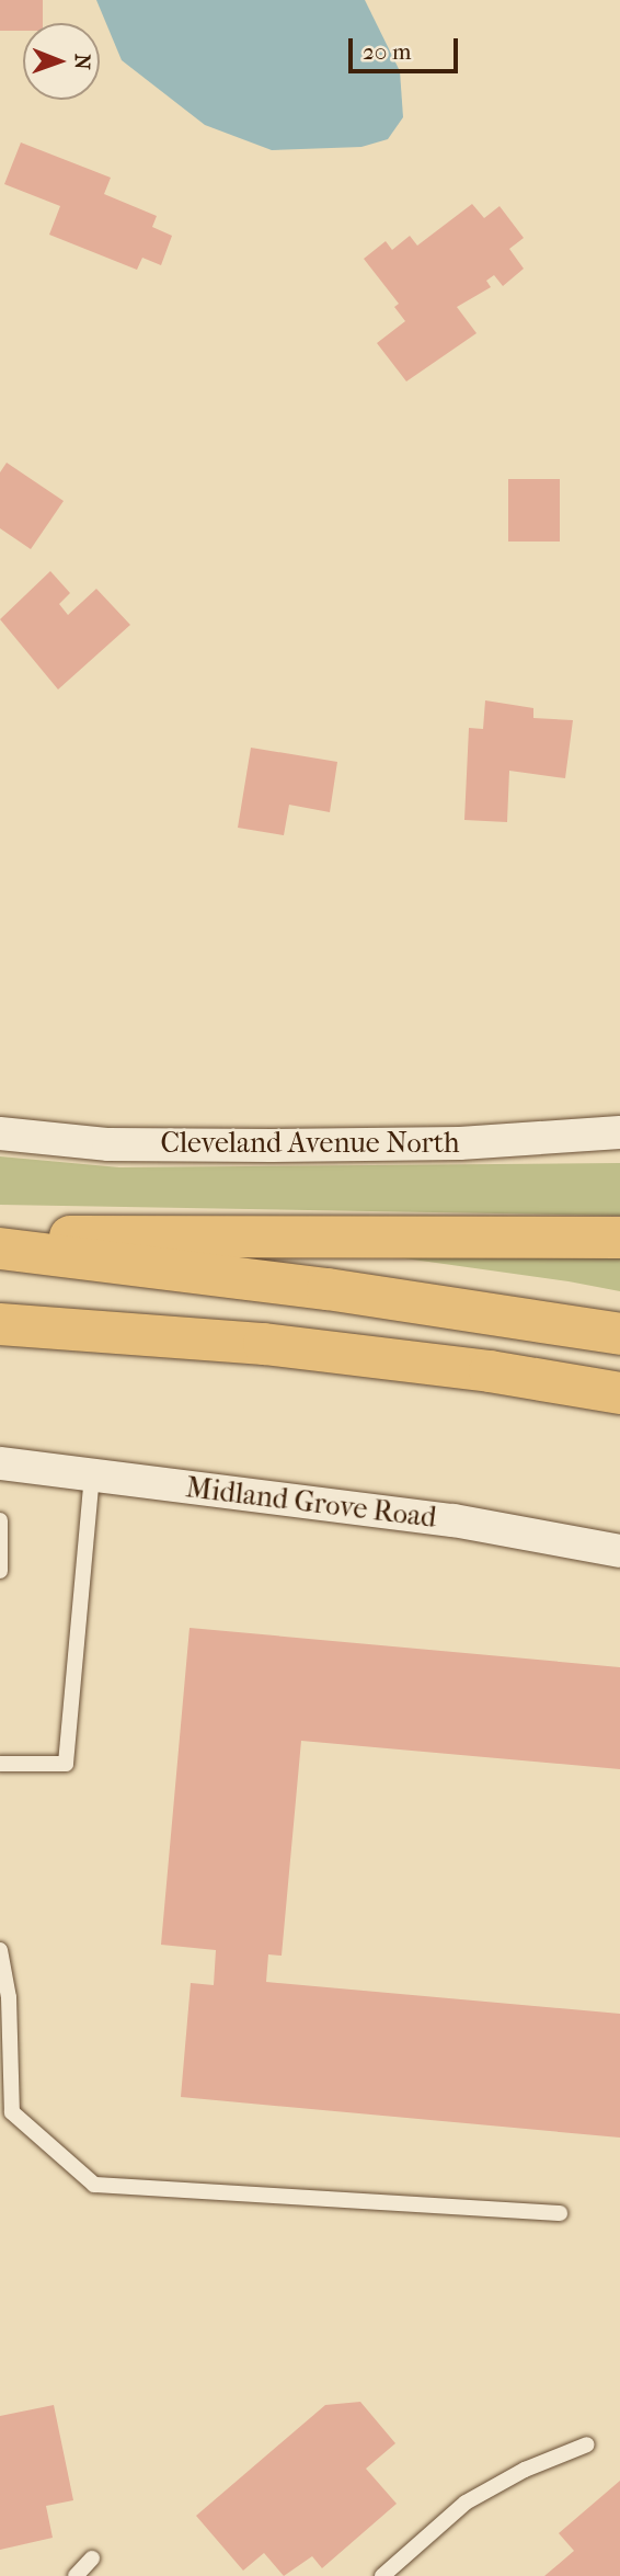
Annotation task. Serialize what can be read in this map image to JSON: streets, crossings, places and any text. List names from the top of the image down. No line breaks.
{"streets":{"street":["Cleveland Avenue North","Midland Grove Road"]},"scale_bar":"20 m","north":"right"}
